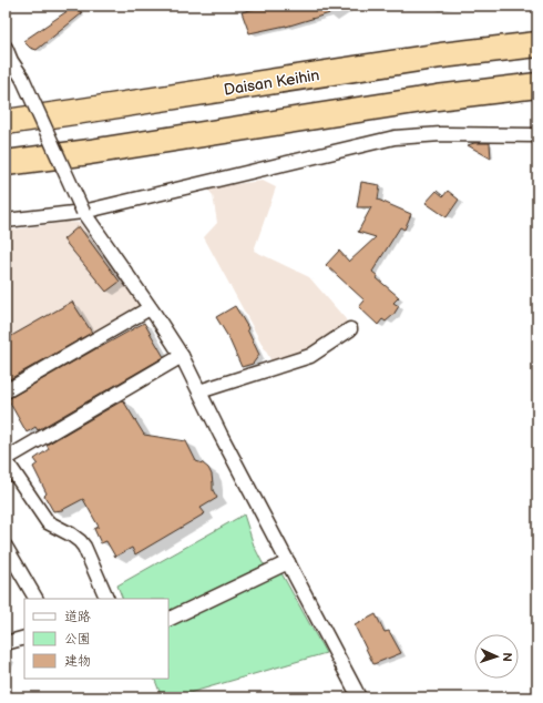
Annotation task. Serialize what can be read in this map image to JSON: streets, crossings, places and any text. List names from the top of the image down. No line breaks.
{"streets":{"highway":["Daisan Keihin"]},"legend":["道路","公園","建物"],"north":"right"}
